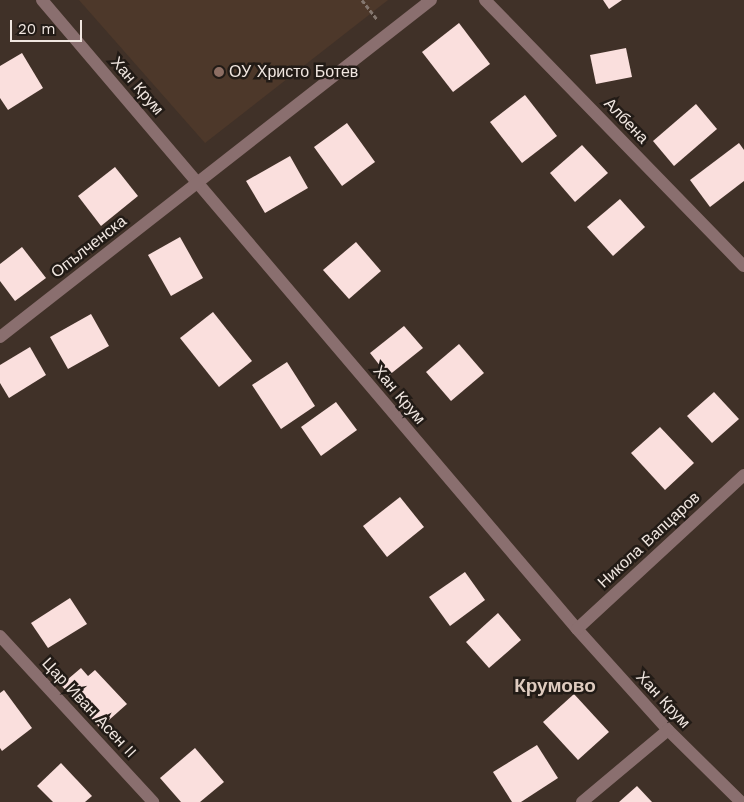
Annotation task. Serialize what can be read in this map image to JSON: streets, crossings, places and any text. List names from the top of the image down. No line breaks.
{"streets":{"street":["Хан Крум","Албена","Опълченска","Никола Вапцаров","Цар Иван Асен II"]},"crossings":[["Хан Крум","Опълченска"],["Хан Крум","Никола Вапцаров"]],"districts":["Крумово"],"places":["ОУ Христо Ботев"],"scale_bar":"20 m"}
